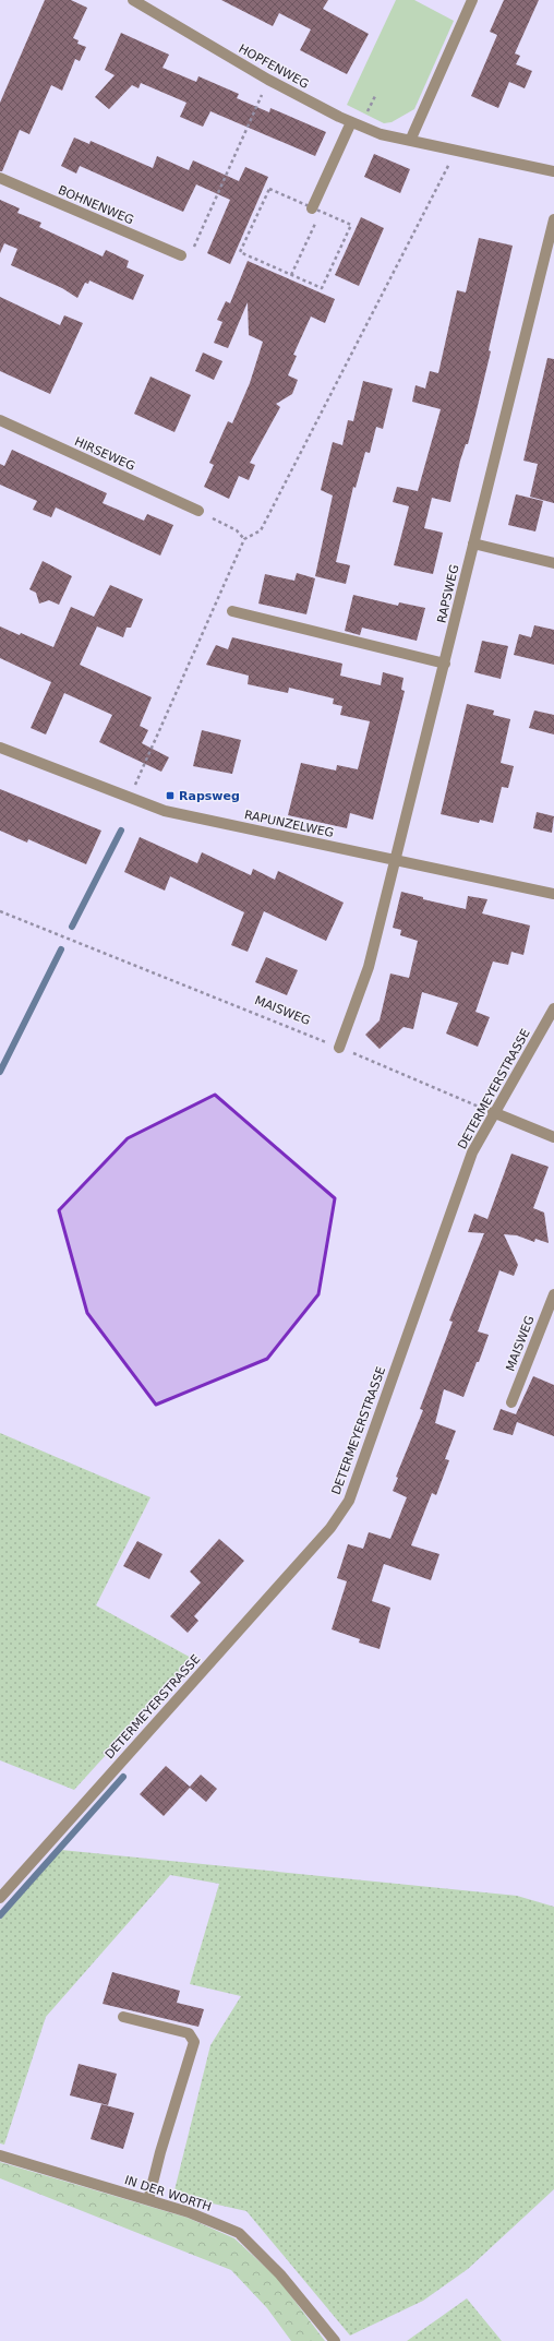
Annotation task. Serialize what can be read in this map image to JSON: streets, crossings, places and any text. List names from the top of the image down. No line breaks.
{"streets":{"street":["HOPFENWEG","BOHNENWEG","HIRSEWEG","RAPSWEG","RAPUNZELWEG","MAISWEG","DETERMEYERSTRASSE","IN DER WORTH"]},"crossings":[["RAPSWEG","RAPUNZELWEG"],["RAPSWEG","MAISWEG"],["MAISWEG","DETERMEYERSTRASSE"]],"places":{"transit":["Rapsweg"]}}
